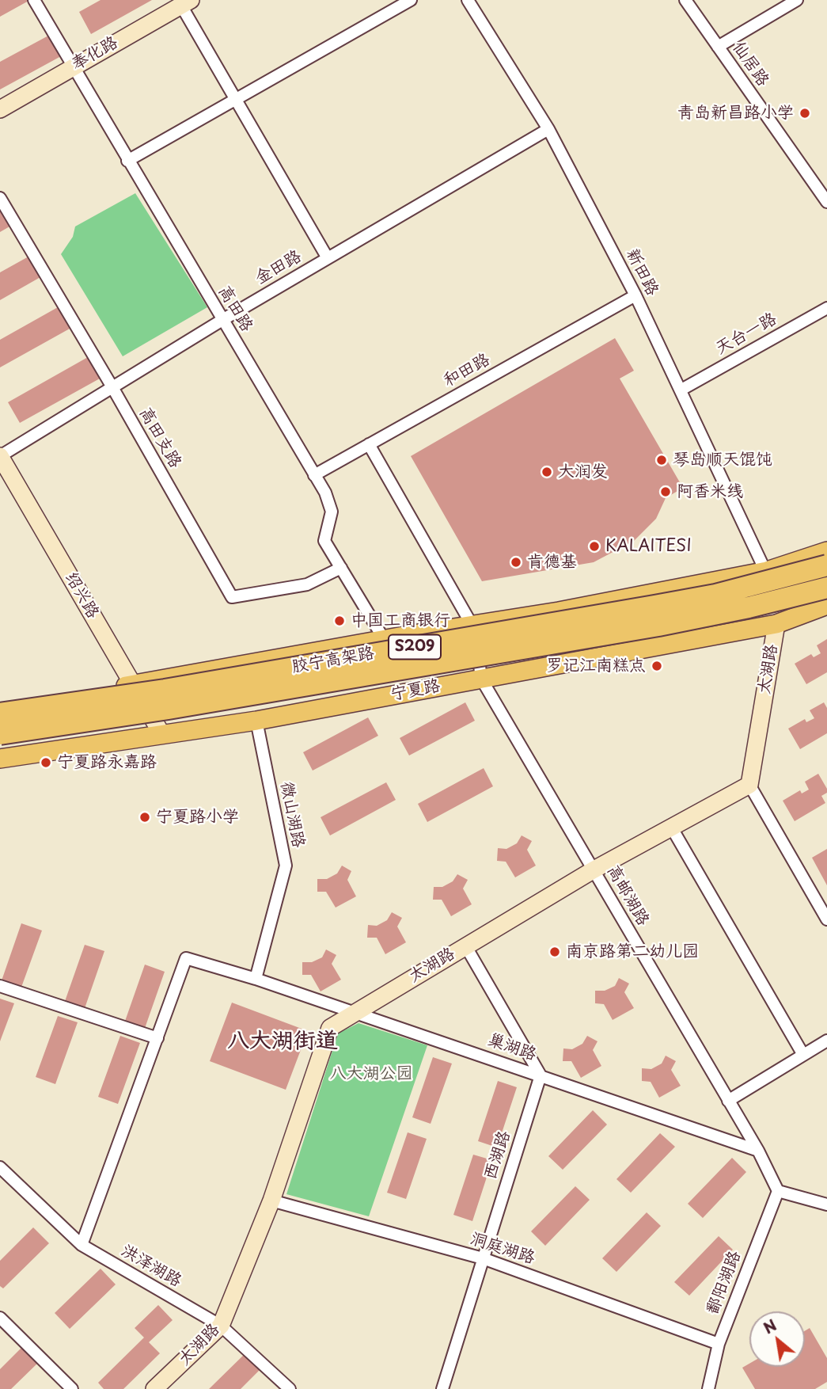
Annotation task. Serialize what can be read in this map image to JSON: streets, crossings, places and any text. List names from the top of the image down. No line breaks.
{"streets":{"highway":["S209","胶宁高架路"],"main road":["宁夏路"],"street":["奉化路","仙居路","金田路","新田路","高田路","天台一路","和田路","高田支路","绍兴路","太湖路","微山湖路","高邮湖路","巢湖路","西湖路","洞庭湖路","洪泽湖路","鄱阳湖路"]},"crossings":[["奉化路","高田路"],["金田路","新田路"],["金田路","高田路"],["金田路","高田支路"],["金田路","绍兴路"],["新田路","天台一路"],["新田路","和田路"],["新田路","太湖路"],["新田路","宁夏路"],["高田路","和田路"],["高田路","高田支路"],["绍兴路","宁夏路"],["太湖路","宁夏路"],["太湖路","高邮湖路"],["太湖路","巢湖路"],["太湖路","洞庭湖路"],["太湖路","洪泽湖路"],["宁夏路","微山湖路"],["宁夏路","高邮湖路"],["微山湖路","巢湖路"],["高邮湖路","巢湖路"],["高邮湖路","鄱阳湖路"],["巢湖路","西湖路"],["西湖路","洞庭湖路"],["洞庭湖路","鄱阳湖路"]],"districts":["八大湖街道"],"parks":["八大湖公园"],"places":["青岛新昌路小学","琴岛顺天馄饨","大润发","阿香米线","KALAITESI","肯德基","中国工商银行","罗记江南糕点","宁夏路永嘉路","宁夏路小学","南京路第二幼儿园"],"north":"top left"}
